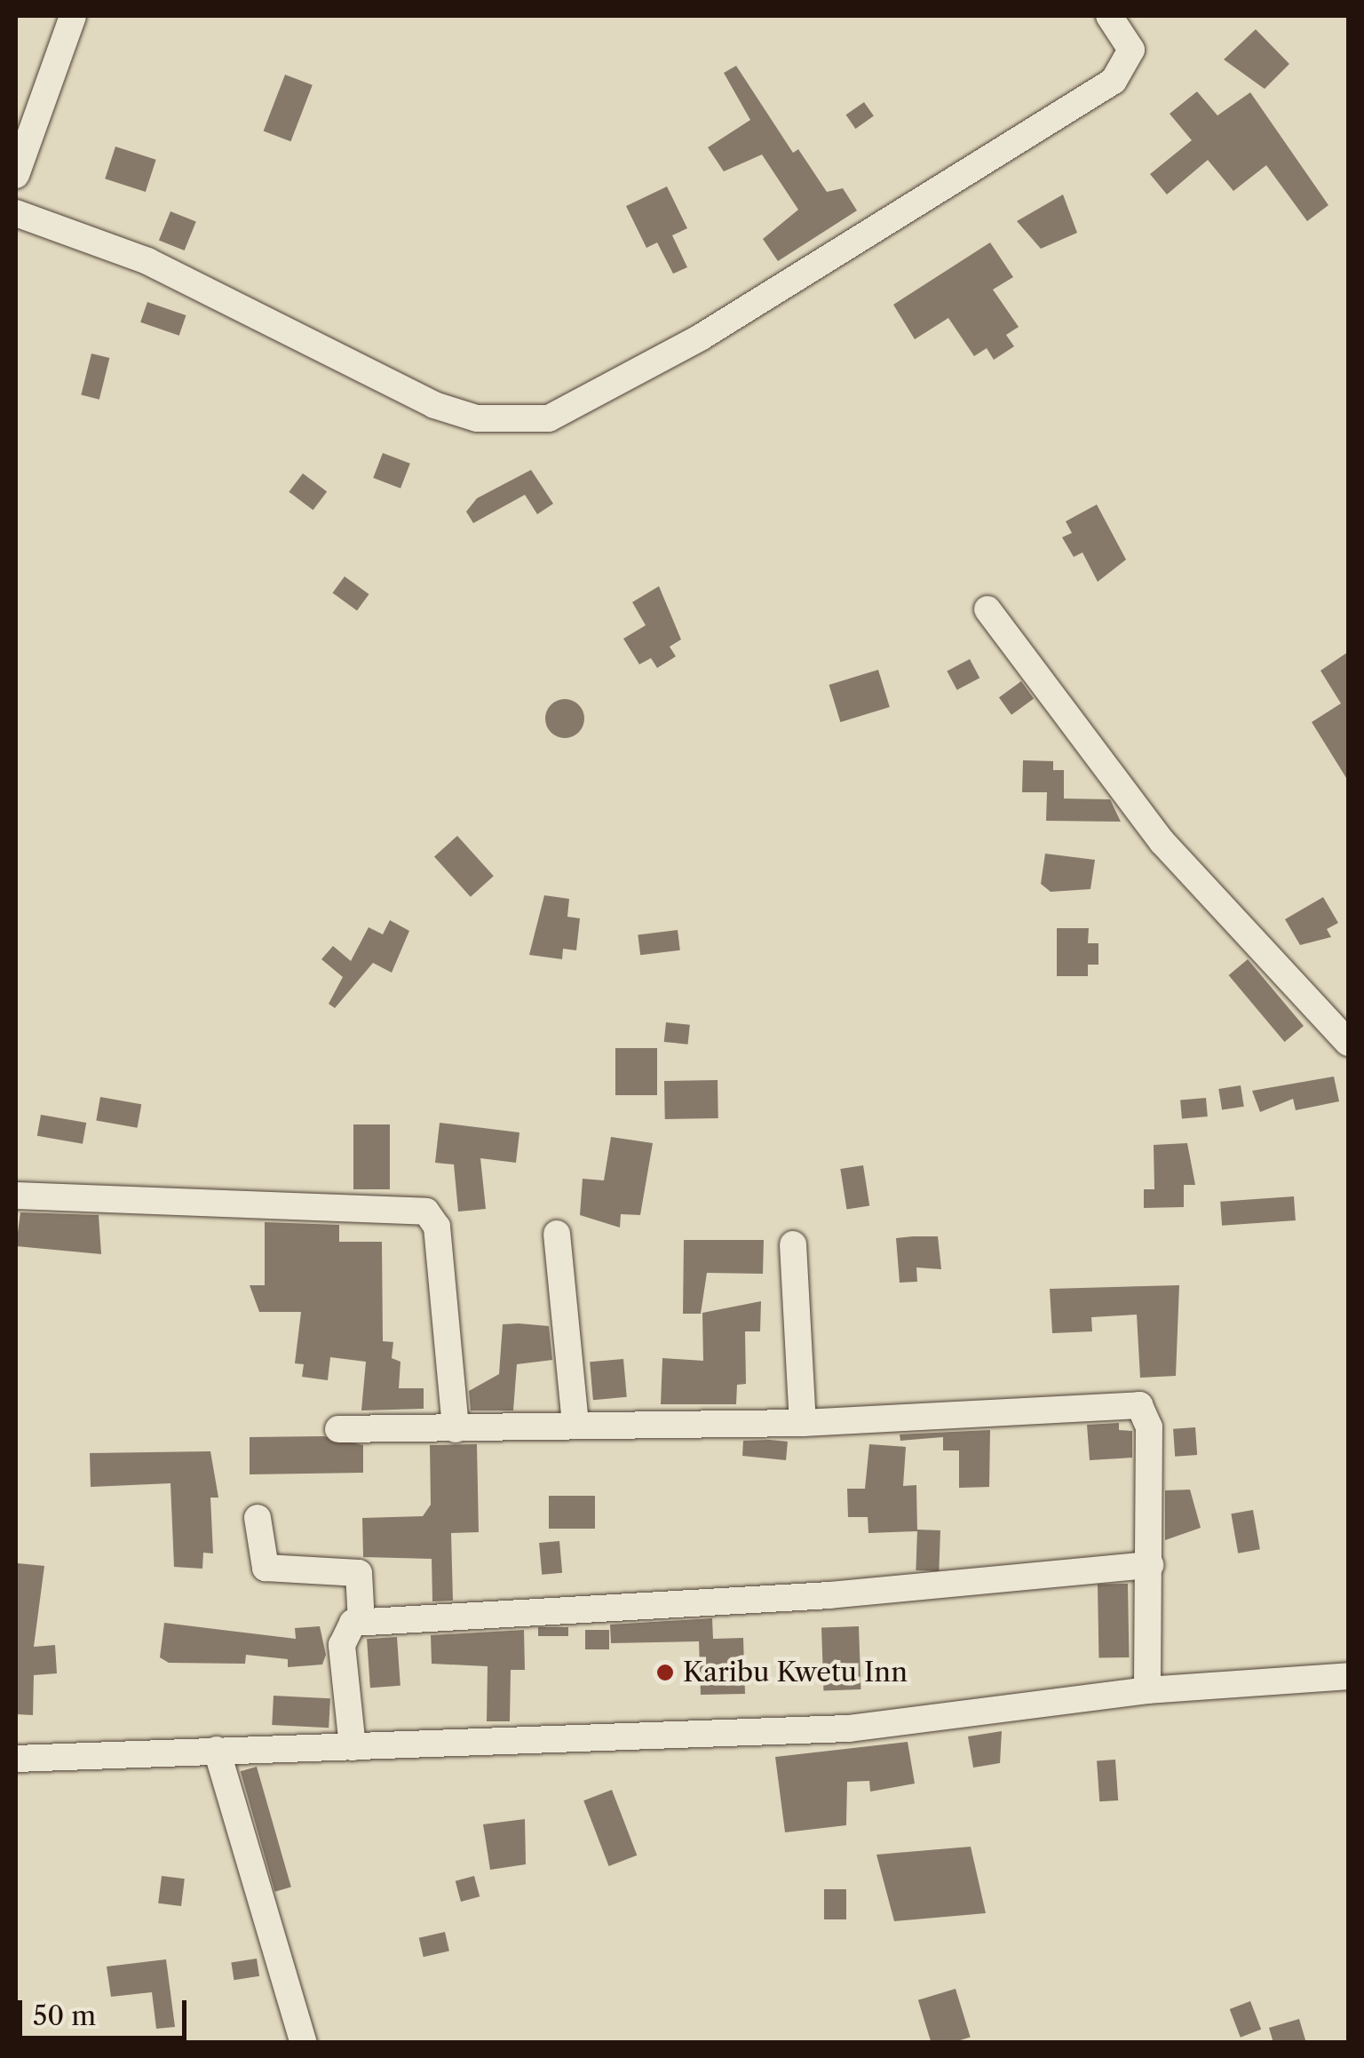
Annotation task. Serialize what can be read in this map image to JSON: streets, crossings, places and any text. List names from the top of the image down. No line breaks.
{"places":["Karibu Kwetu Inn"],"scale_bar":"50 m"}
